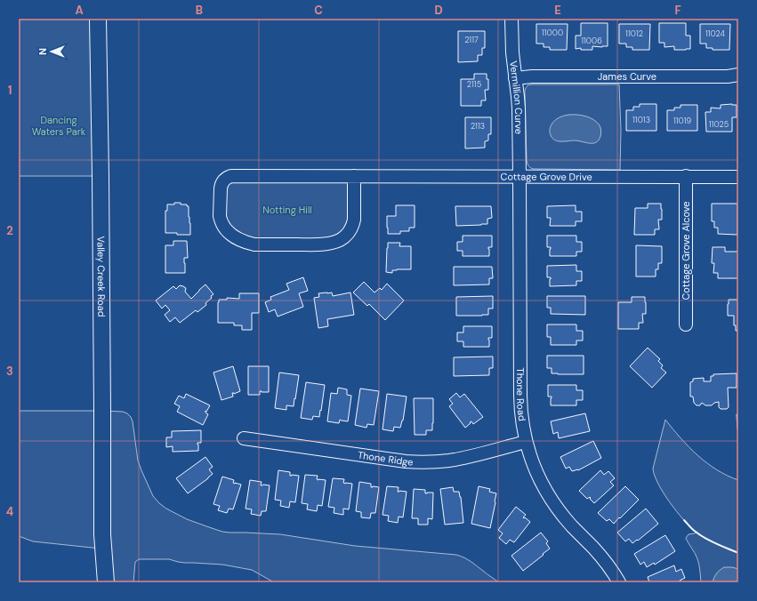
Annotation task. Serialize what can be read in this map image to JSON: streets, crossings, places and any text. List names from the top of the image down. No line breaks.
{"streets":{"main road":["Valley Creek Road"],"street":["James Curve","Vermillion Curve","Cottage Grove Drive","Cottage Grove Alcove","Thone Road","Thone Ridge"]},"crossings":[["James Curve","Vermillion Curve"],["Vermillion Curve","Cottage Grove Drive"],["Vermillion Curve","Thone Road"],["Cottage Grove Drive","Cottage Grove Alcove"],["Cottage Grove Drive","Thone Road"],["Thone Road","Thone Ridge"]],"parks":["Dancing Waters Park","Notting Hill"],"house_numbers":["11000","11012","11024","2117","11006","2115","11013","11019","11025","2113"],"north":"left","grid":{"columns":["A","B","C","D","E","F"],"rows":["1","2","3","4"]}}
